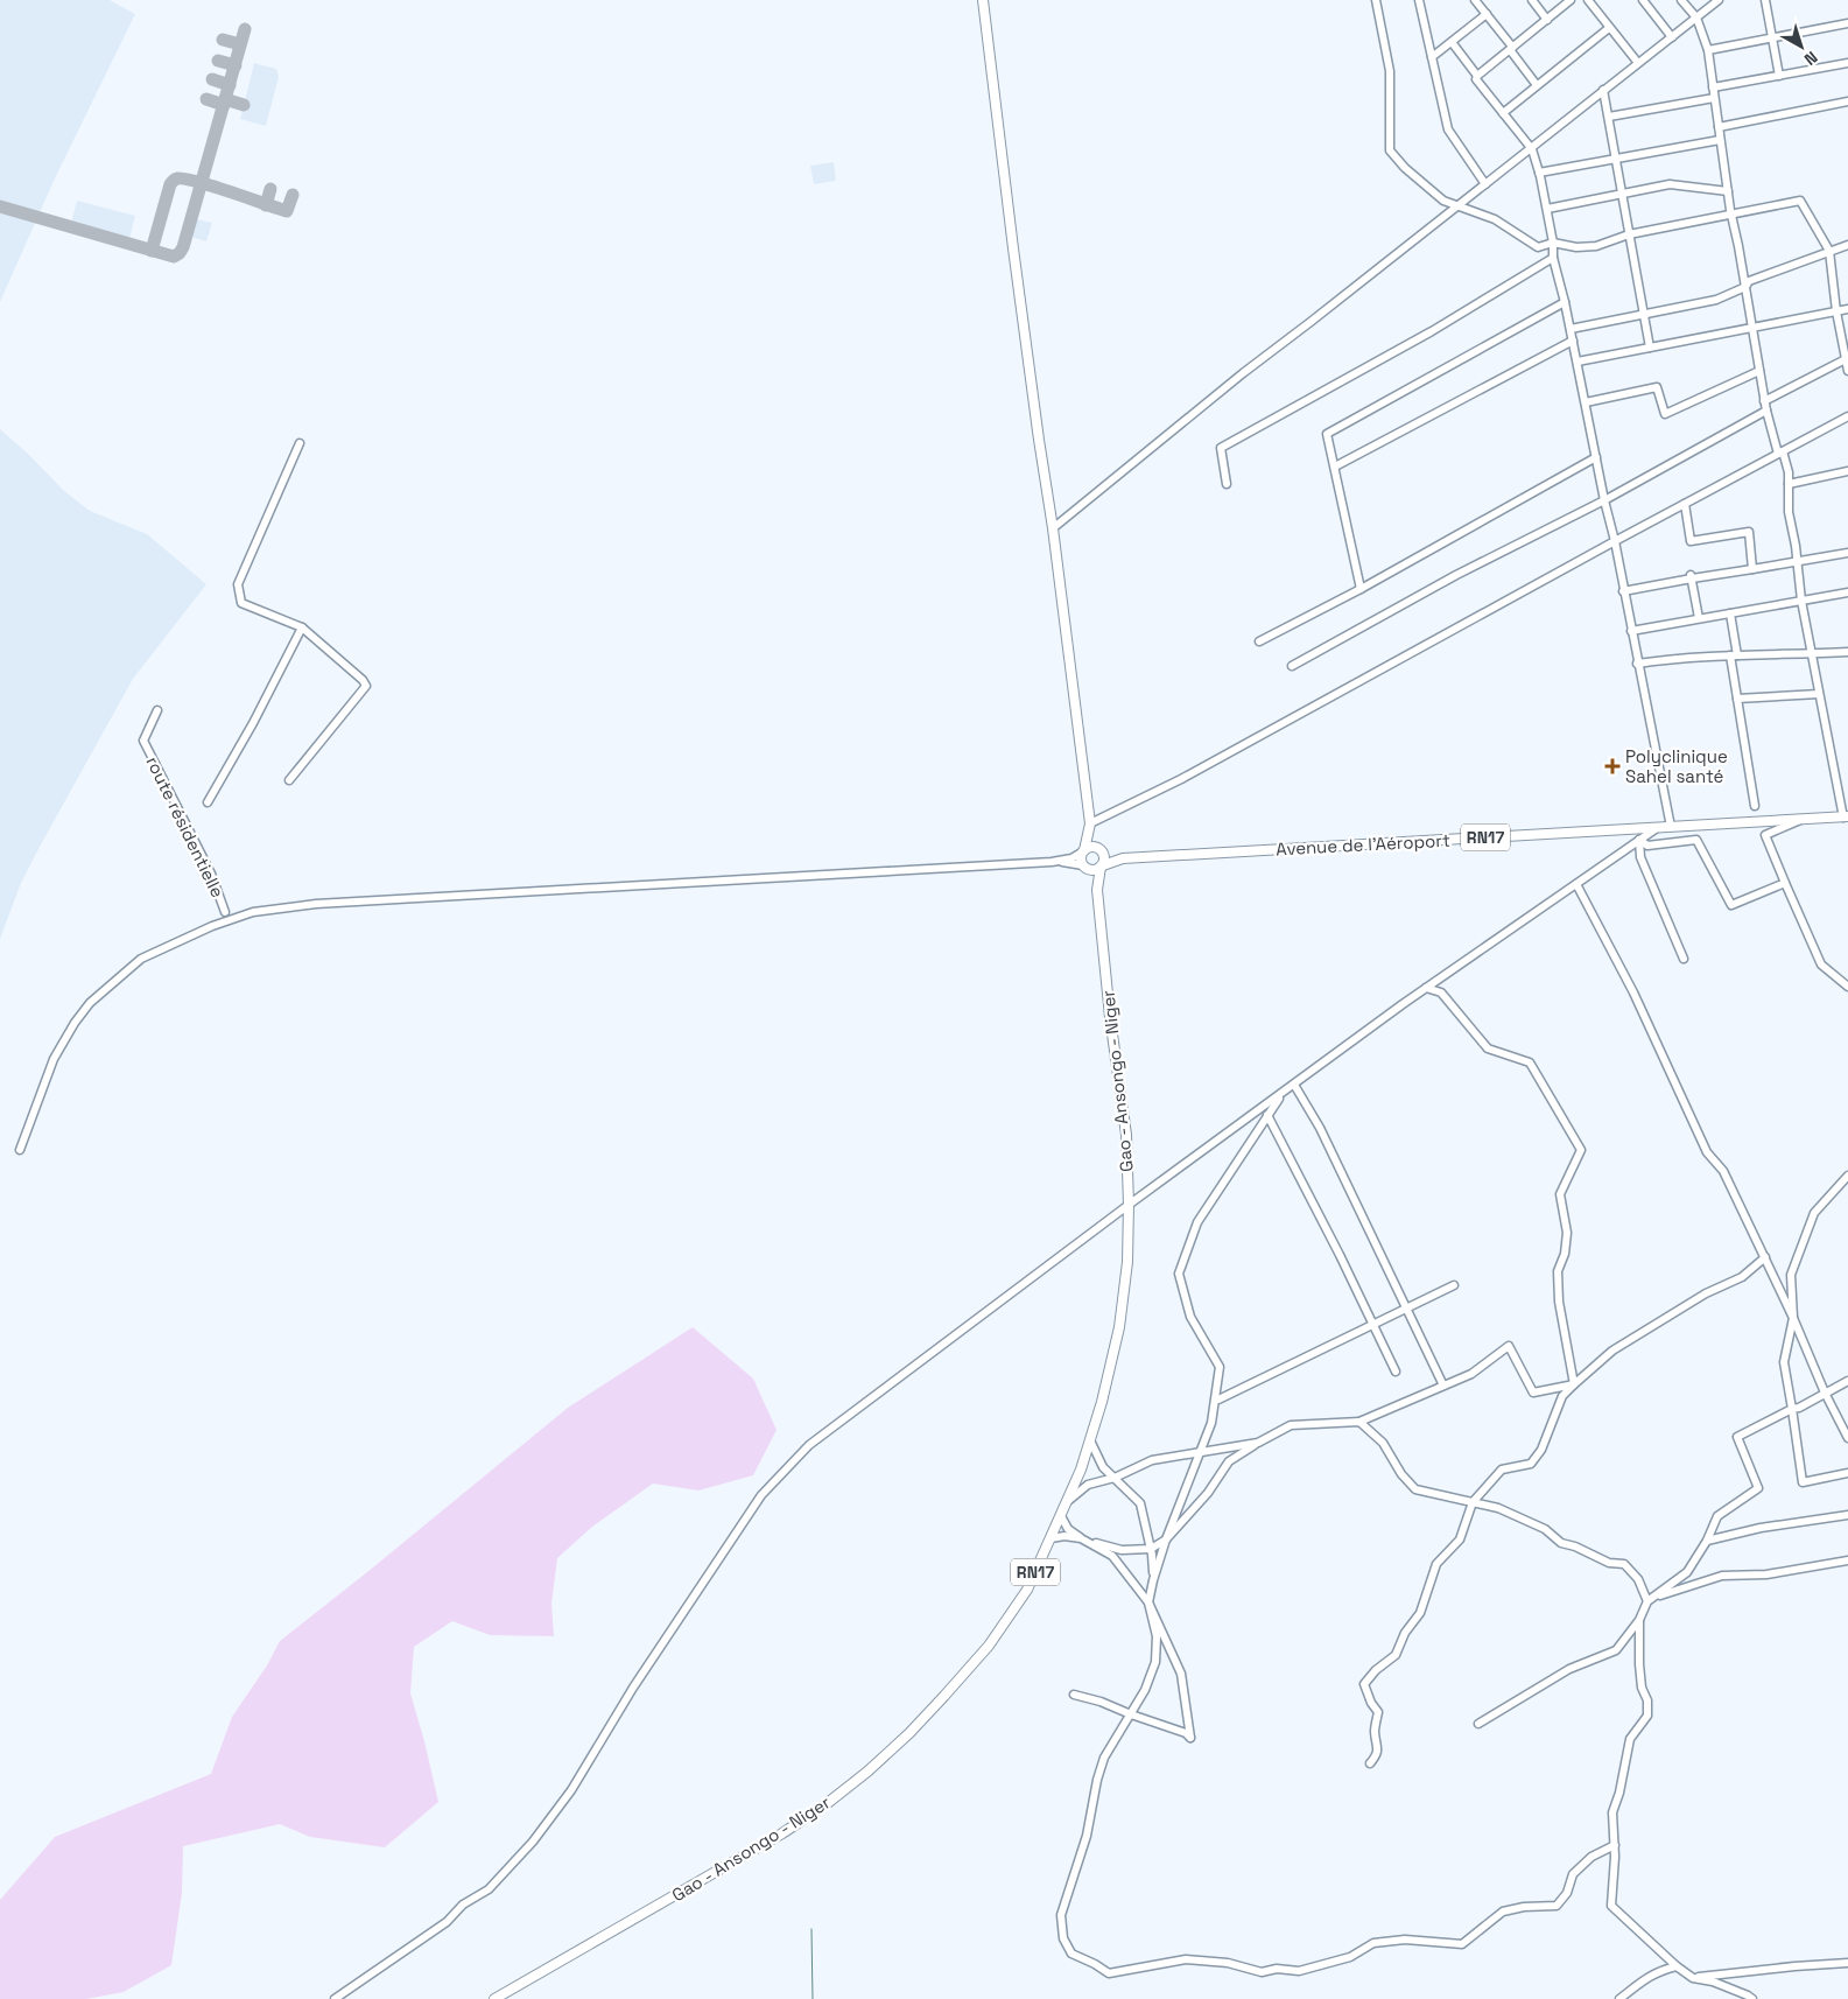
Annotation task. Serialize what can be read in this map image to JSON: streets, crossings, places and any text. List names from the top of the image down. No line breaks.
{"streets":{"main road":["RN17","Avenue de l'Aéroport","Gao - Ansongo - Niger"],"street":["route résidentielle"]},"crossings":[["RN17","Avenue de l'Aéroport"],["RN17","Gao - Ansongo - Niger"]],"places":{"health":["Polyclinique Sahel santé"]},"north":"bottom right"}
